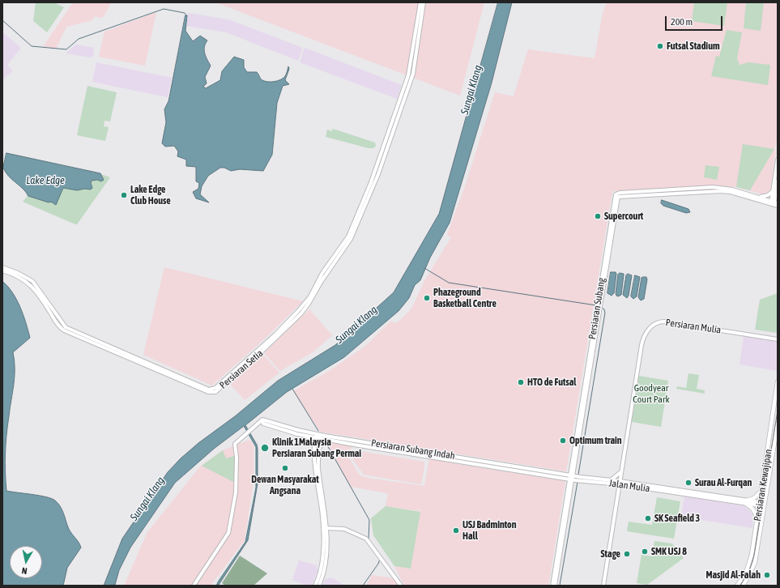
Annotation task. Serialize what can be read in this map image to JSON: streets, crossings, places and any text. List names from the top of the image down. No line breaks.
{"streets":{"main road":["Persiaran Kewajipan"],"street":["Persiaran Subang","Persiaran Mulia","Persiaran Setia","Persiaran Subang Indah","Jalan Mulia"]},"crossings":[["Persiaran Subang","Persiaran Subang Indah"],["Persiaran Subang","Jalan Mulia"],["Persiaran Mulia","Jalan Mulia"],["Persiaran Subang Indah","Jalan Mulia"]],"water":["Sungai Klang","Lake Edge"],"parks":["Goodyear Court Park"],"places":["Futsal Stadium","Lake Edge Club House","Supercourt","Phazeground Basketball Centre","HTO de Futsal","Optimum train","Klinik 1Malaysia Persiaran Subang Permai","Dewan Masyarakat Angsana","Surau Al-Furqan","SK Seafield 3","USJ Badminton Hall","SMK USJ 8","Stage","Masjid Al-Falah"],"scale_bar":"200 m","north":"bottom"}
